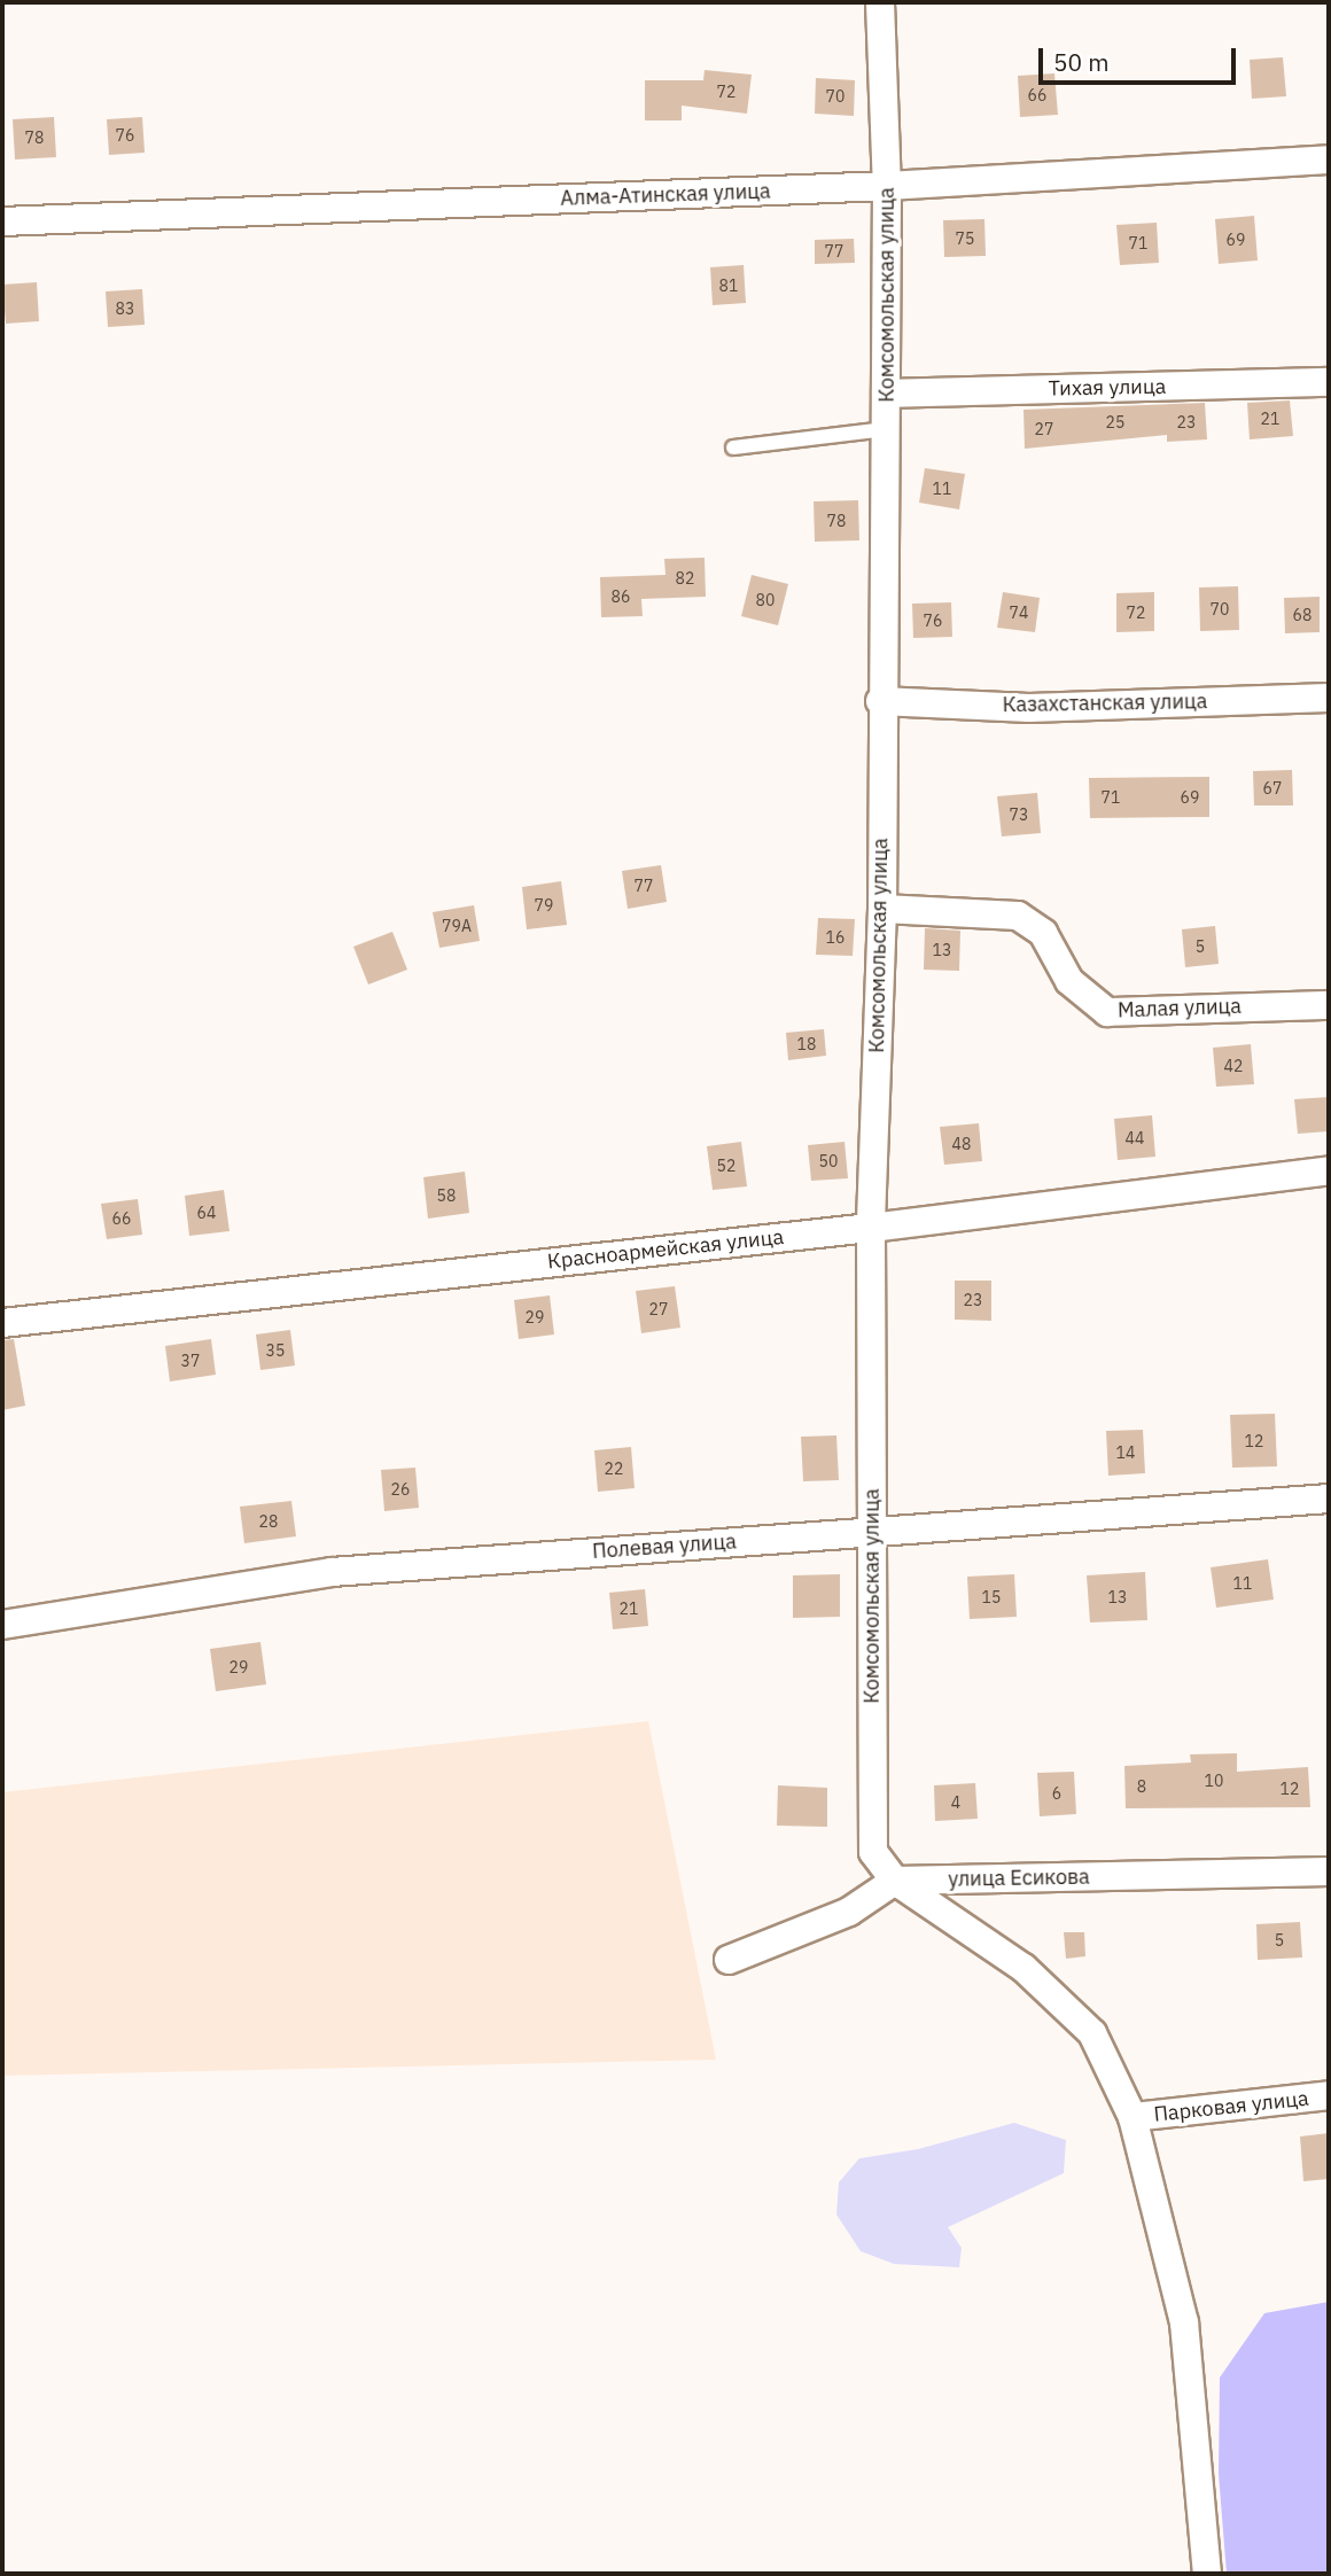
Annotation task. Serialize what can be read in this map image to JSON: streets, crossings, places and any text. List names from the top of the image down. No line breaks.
{"streets":{"street":["Алма-Атинская улица","Комсомольская улица","Тихая улица","Казахстанская улица","Малая улица","Красноармейская улица","Полевая улица","улица Есикова","Парковая улица"]},"crossings":[["Алма-Атинская улица","Комсомольская улица"],["Комсомольская улица","Тихая улица"],["Комсомольская улица","Казахстанская улица"],["Комсомольская улица","Малая улица"],["Комсомольская улица","Красноармейская улица"],["Комсомольская улица","Полевая улица"],["Комсомольская улица","улица Есикова"]],"house_numbers":["72","66","70","76","78","75","69","71","77","81","83","21","25","23","27","11","78","82","86","80","70","74","72","68","76","67","71","69","73","77","79","79А","16","5","13","18","42","44","48","50","52","58","64","66","23","27","29","35","37","12","14","22","26","28","11","15","13","21","29","10","8","12","6","4","5"],"scale_bar":"50 m"}
